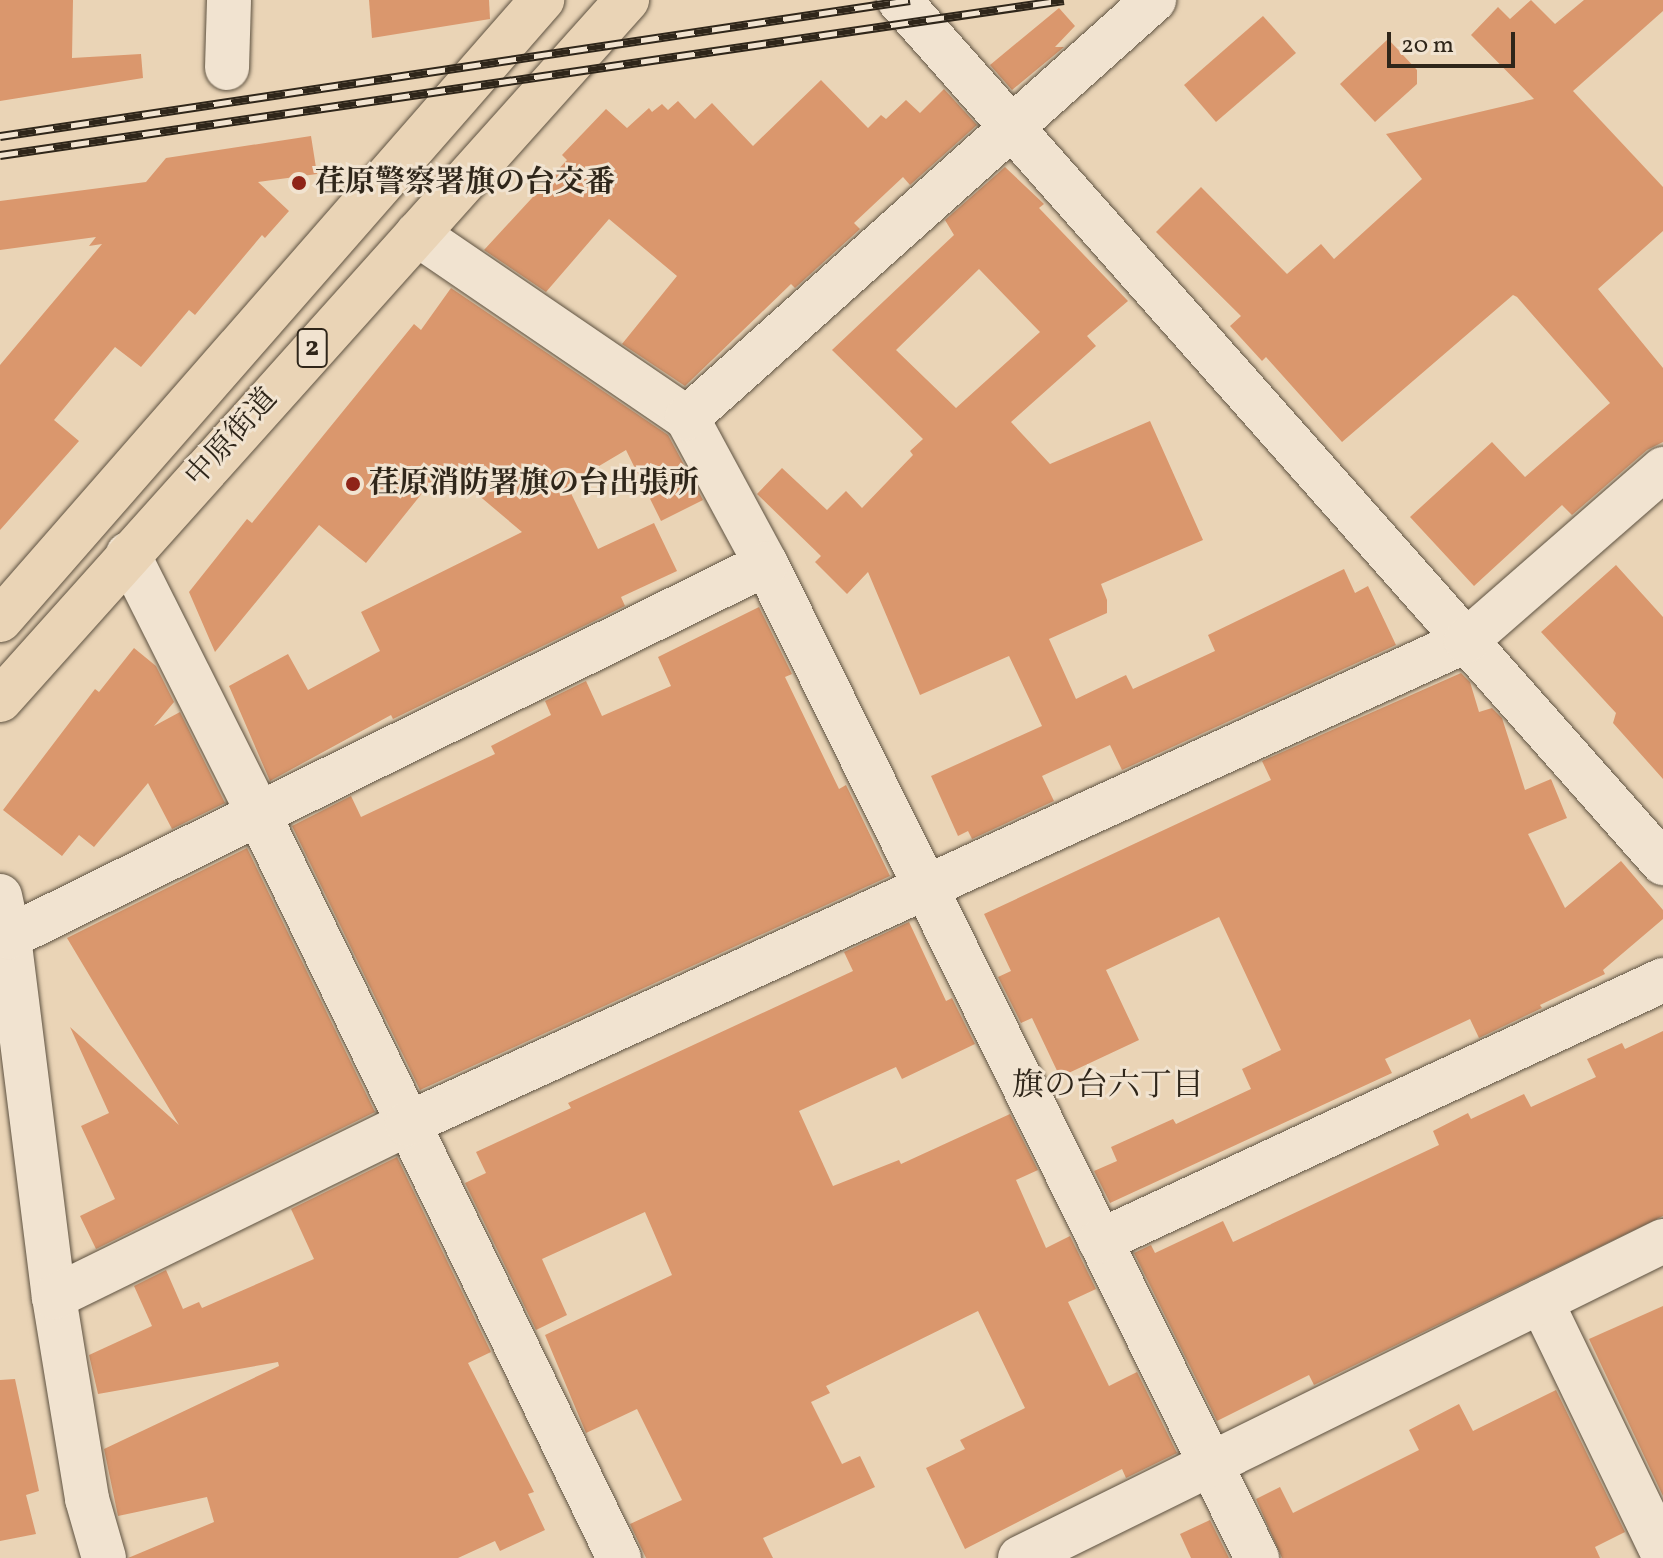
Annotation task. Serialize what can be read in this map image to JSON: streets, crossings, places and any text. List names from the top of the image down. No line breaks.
{"streets":{"main road":["2","中原街道"]},"districts":["旗の台六丁目"],"places":["荏原警察署旗の台交番","荏原消防署旗の台出張所"],"scale_bar":"20 m"}
